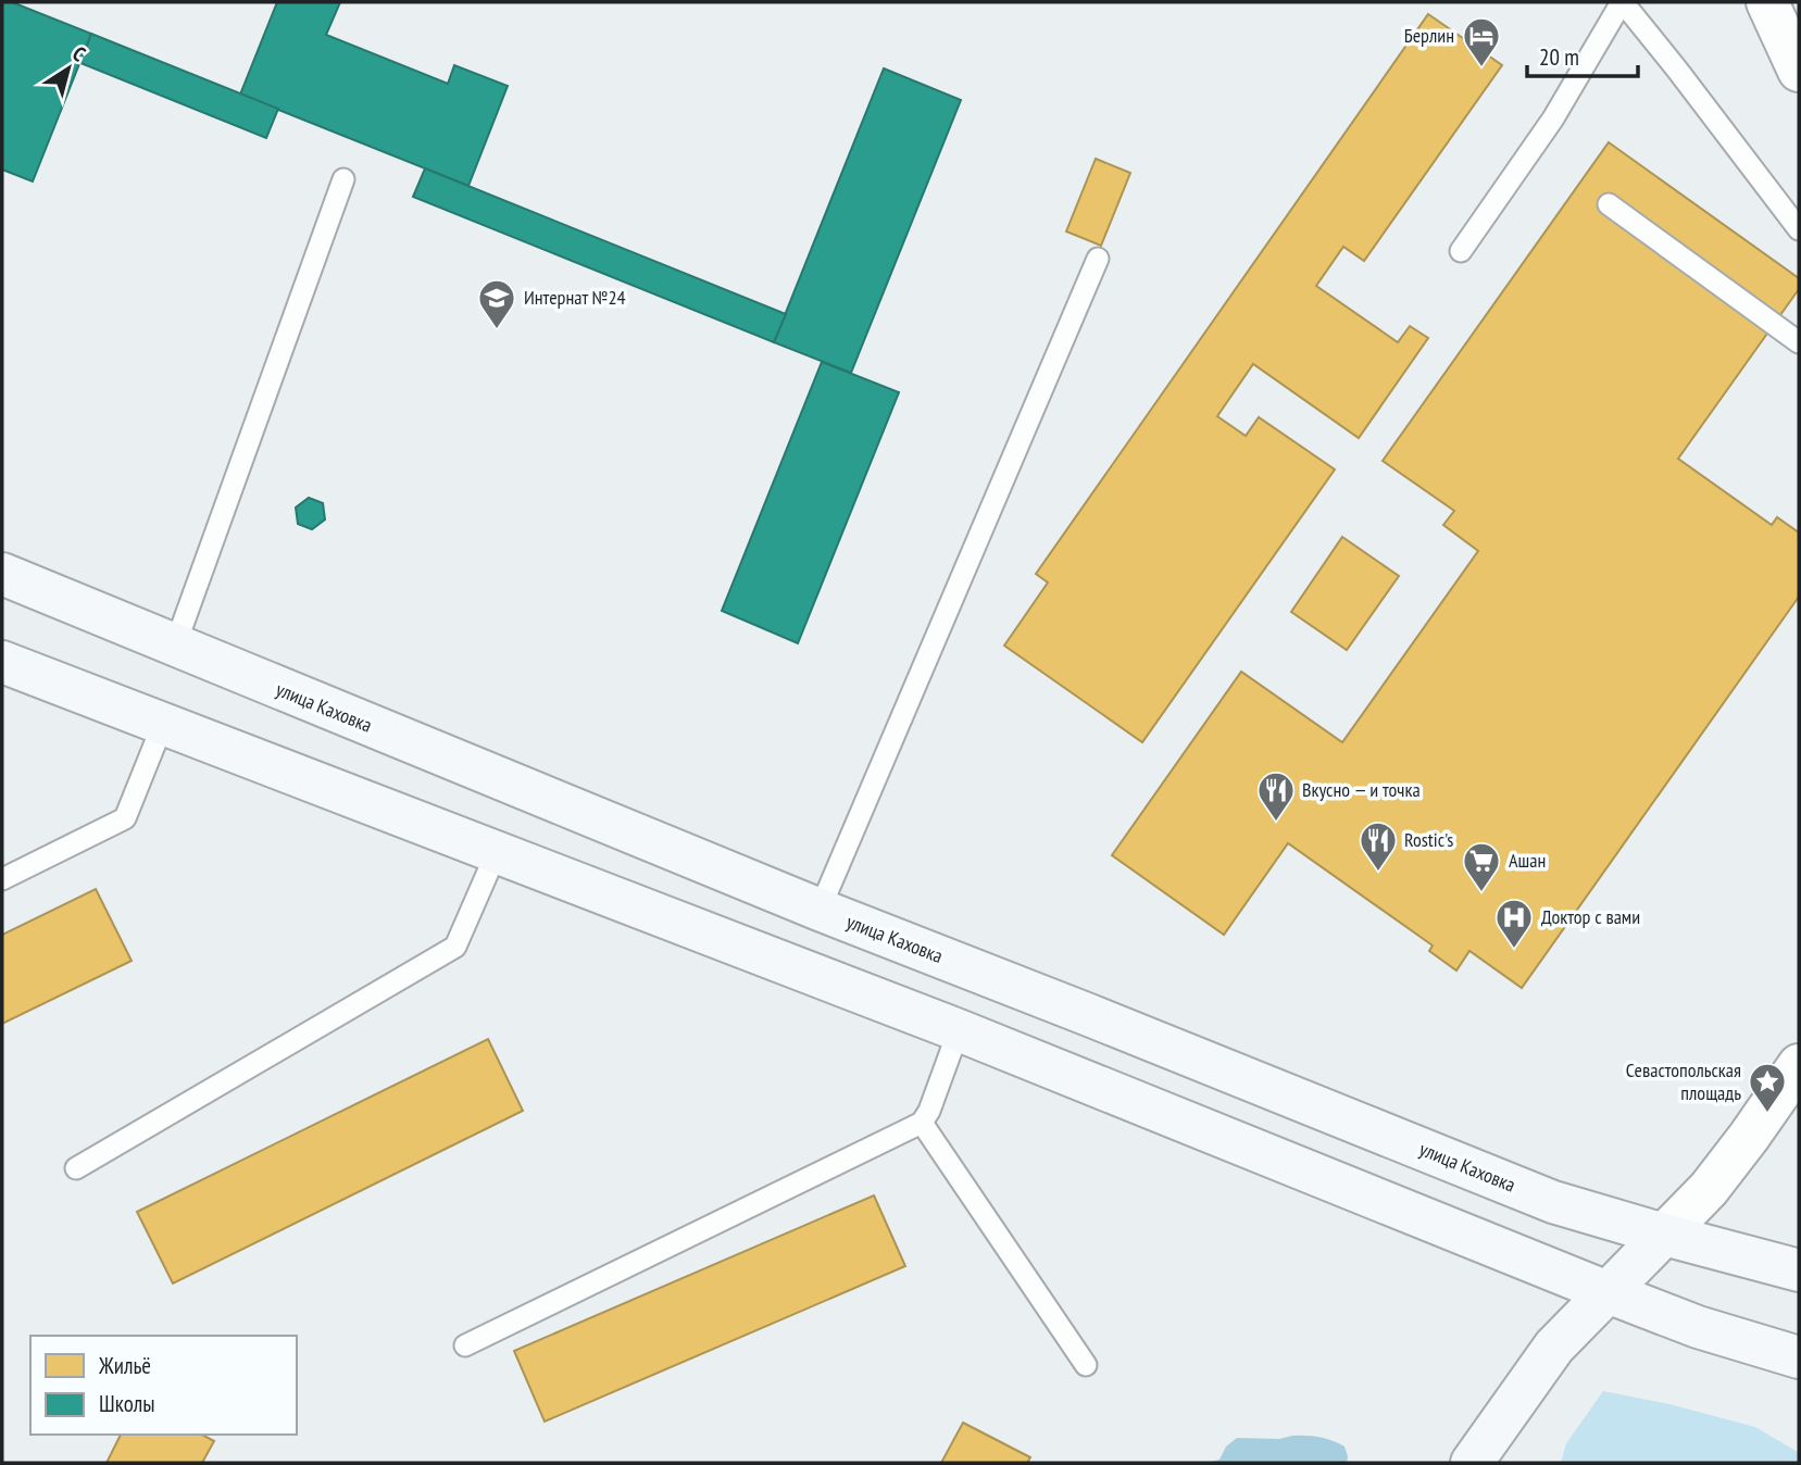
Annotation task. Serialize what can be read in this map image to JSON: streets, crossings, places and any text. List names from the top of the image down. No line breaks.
{"streets":{"main road":["улица Каховка"]},"places":{"hotel":["Берлин"],"school or university":["Интернат №24"],"restaurant":["Вкусно — и точка","Rostic's"],"supermarket":["Ашан"],"hospital":["Доктор с вами"],"place":["Севастопольская площадь"]},"legend":["Жильё","Школы"],"scale_bar":"20 m","north":"top right"}
